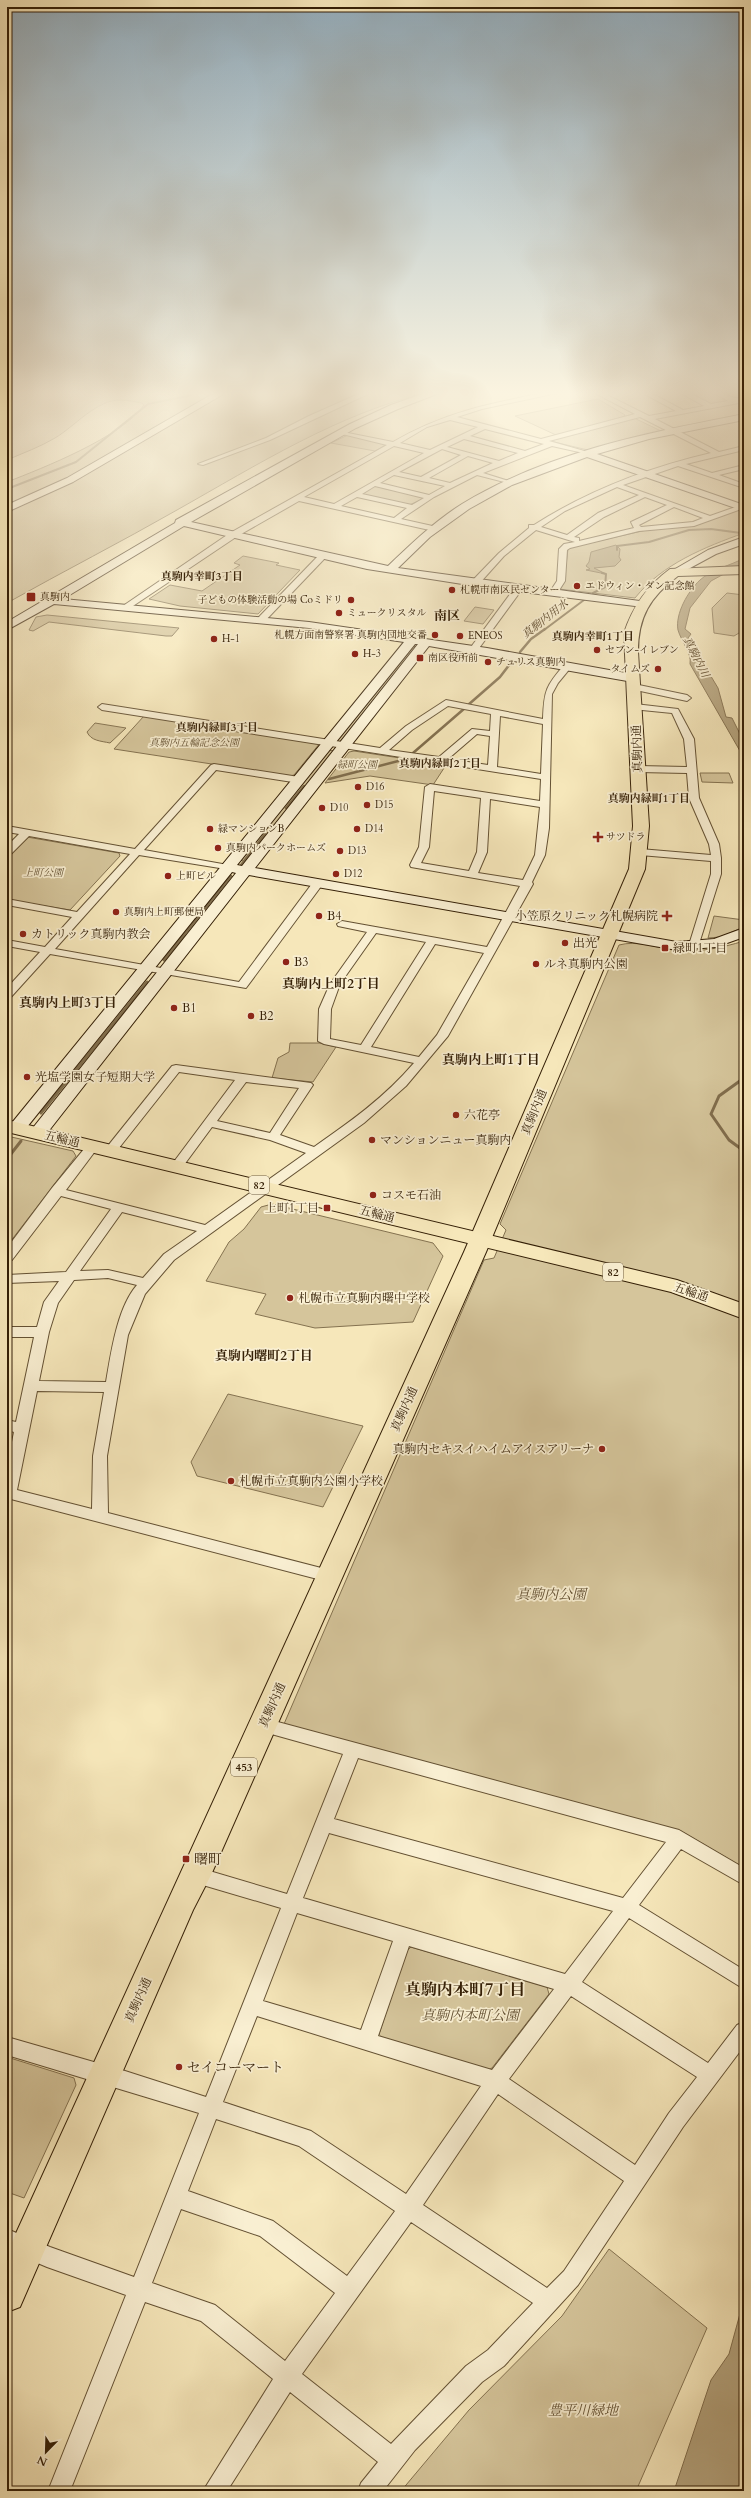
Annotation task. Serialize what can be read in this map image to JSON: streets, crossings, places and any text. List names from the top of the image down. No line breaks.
{"streets":{"highway":["真駒内通","453"],"main road":["五輪通","82"]},"crossings":[["真駒内通","五輪通"]],"districts":["真駒内幸町3丁目","南区","真駒内幸町1丁目","真駒内緑町3丁目","真駒内緑町2丁目","真駒内緑町1丁目","真駒内上町2丁目","真駒内上町3丁目","真駒内上町1丁目","真駒内曙町2丁目","真駒内本町7丁目"],"water":["真駒内用水","真駒内川"],"parks":["真駒内五輪記念公園","緑町公園","上町公園","真駒内公園","真駒内本町公園","豊平川緑地"],"places":{"other":["エドウィン・ダン記念館","札幌市南区民センター","子どもの体験活動の場 Coミドリ","ミュークリスタル","札幌方面南警察署 真駒内団地交番","ENEOS","H-1","セブン-イレブン","H-3","チュリス真駒内","タイムズ","D16","D15","D10","緑マンションB","D14","真駒内パークホームズ","D13","D12","上町ビル","真駒内上町郵便局","B4","カトリック真駒内教会","出光","B3","ルネ真駒内公園","B1","B2","光塩学園女子短期大学","六花亭","マンションニュー真駒内","コスモ石油","札幌市立真駒内曙中学校","真駒内セキスイハイムアイスアリーナ","札幌市立真駒内公園小学校","セイコーマート"],"transit":["真駒内","南区役所前","緑町1丁目","上町1丁目","曙町"],"health":["サツドラ","小笠原クリニック札幌病院"]},"north":"bottom left"}
